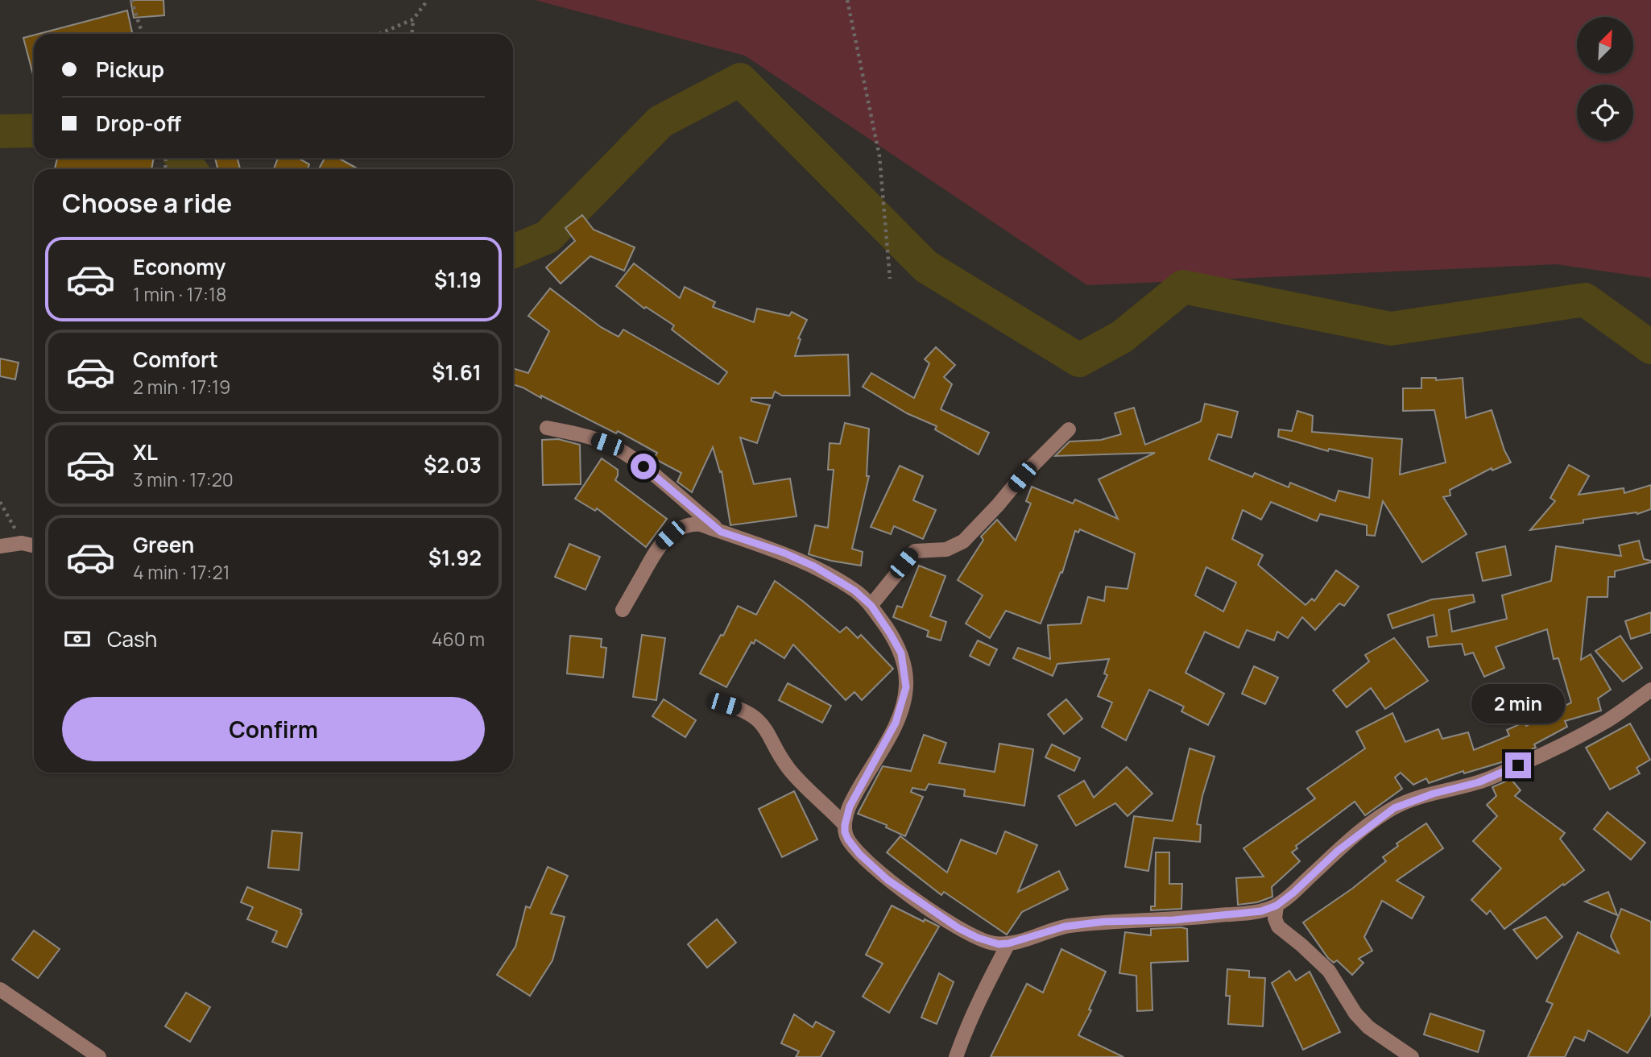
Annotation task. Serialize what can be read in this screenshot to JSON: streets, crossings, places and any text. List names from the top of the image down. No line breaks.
{"north":"top right","page":{"banner":["Pickup","Drop-off"],"heading":"Choose a ride","list":[{"name":"Economy","note":"1 min · 17:18","value":"$1.19"},{"name":"Comfort","note":"2 min · 17:19","value":"$1.61"},{"name":"XL","note":"3 min · 17:20","value":"$2.03"},{"name":"Green","note":"4 min · 17:21","value":"$1.92"}],"pay":["Cash","460 m"],"bubble":"2 min","buttons":"Confirm"}}
